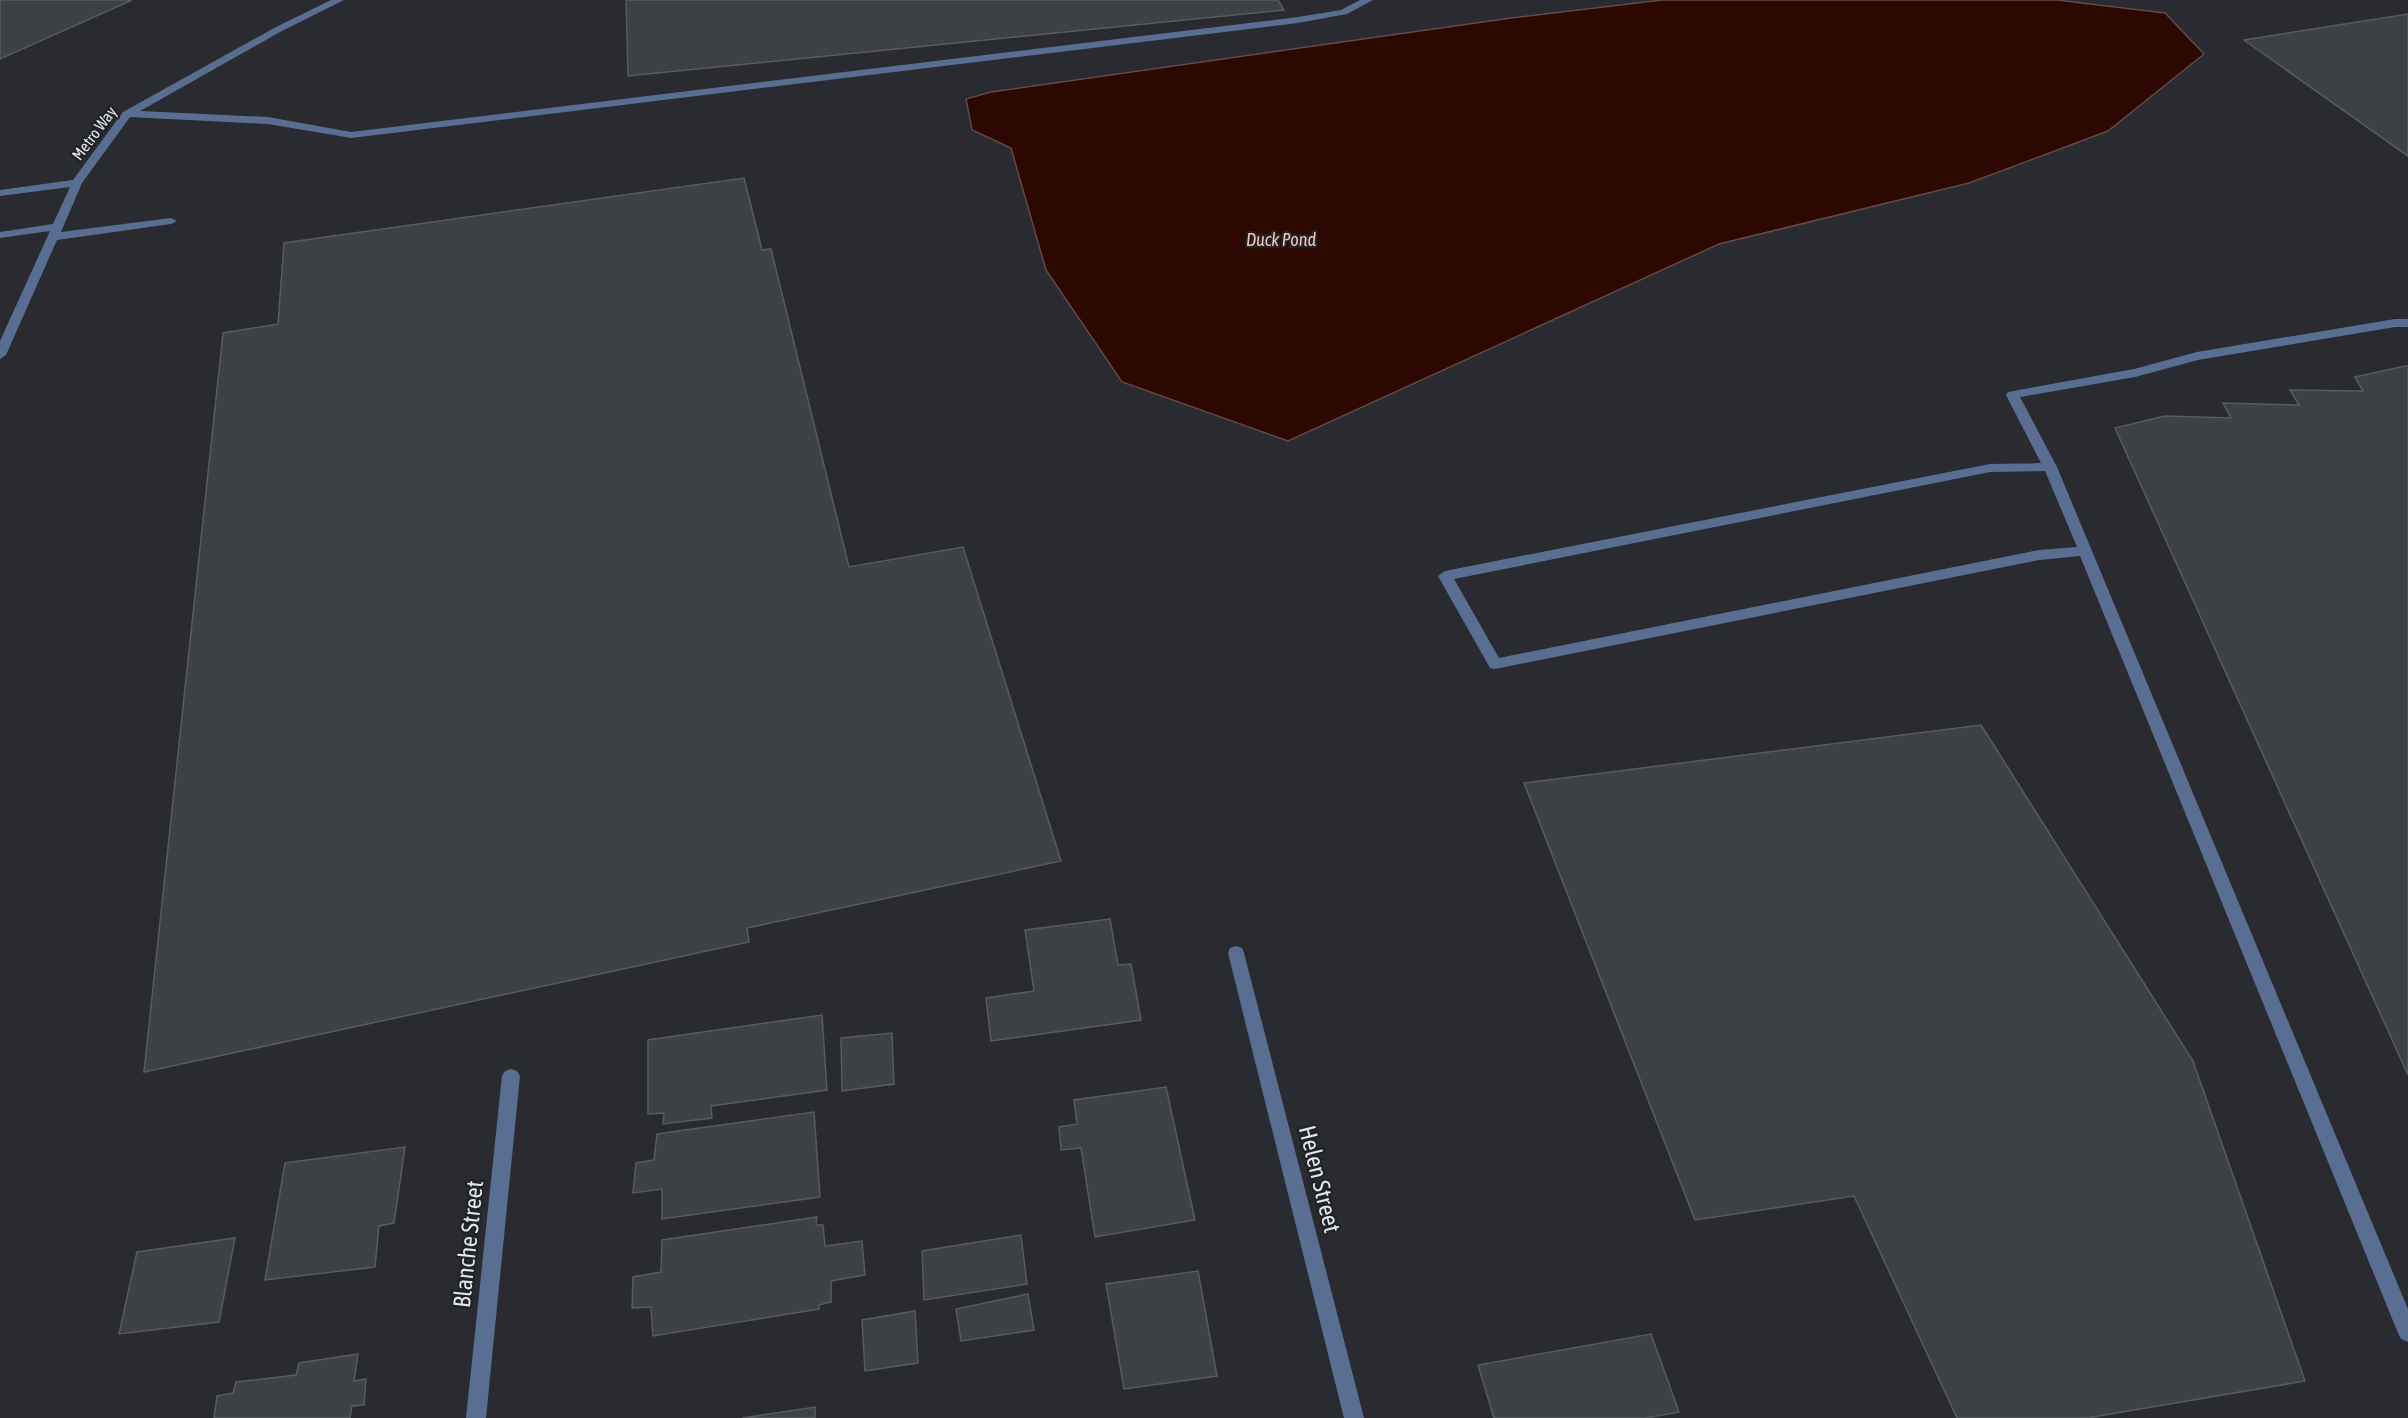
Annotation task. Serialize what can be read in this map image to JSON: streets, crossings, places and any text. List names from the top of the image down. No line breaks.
{"streets":{"street":["Metro Way","Helen Street","Blanche Street"]},"water":["Duck Pond"]}
